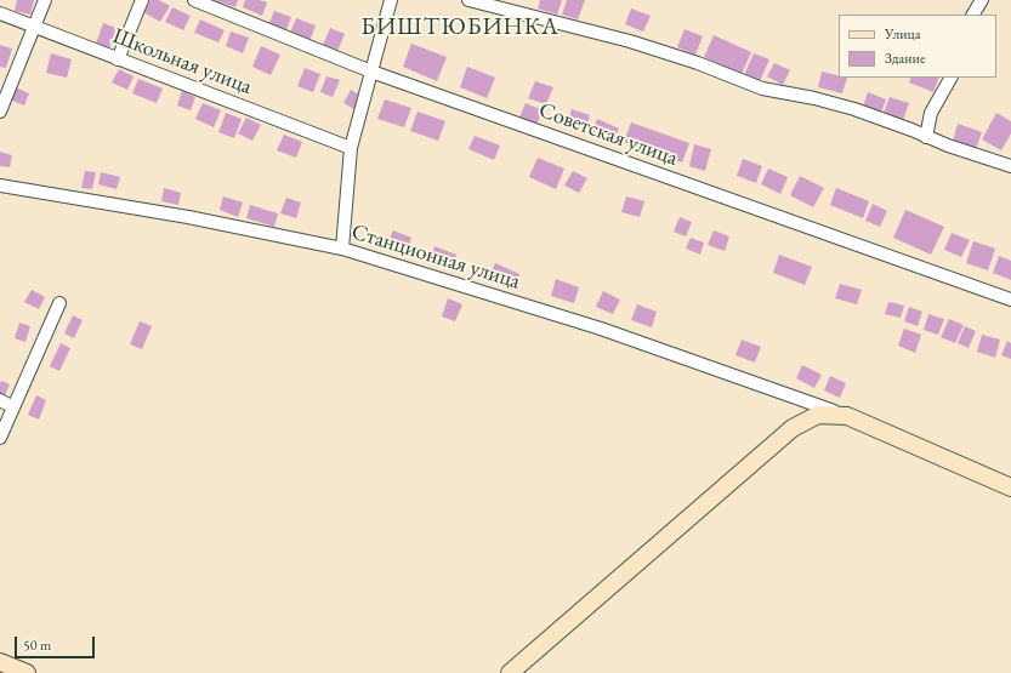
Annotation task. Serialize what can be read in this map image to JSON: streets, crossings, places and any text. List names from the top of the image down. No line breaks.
{"streets":{"street":["Школьная улица","Советская улица","Станционная улица"]},"districts":["БИШТЮБИНКА"],"legend":["Улица","Здание"],"scale_bar":"50 m"}
